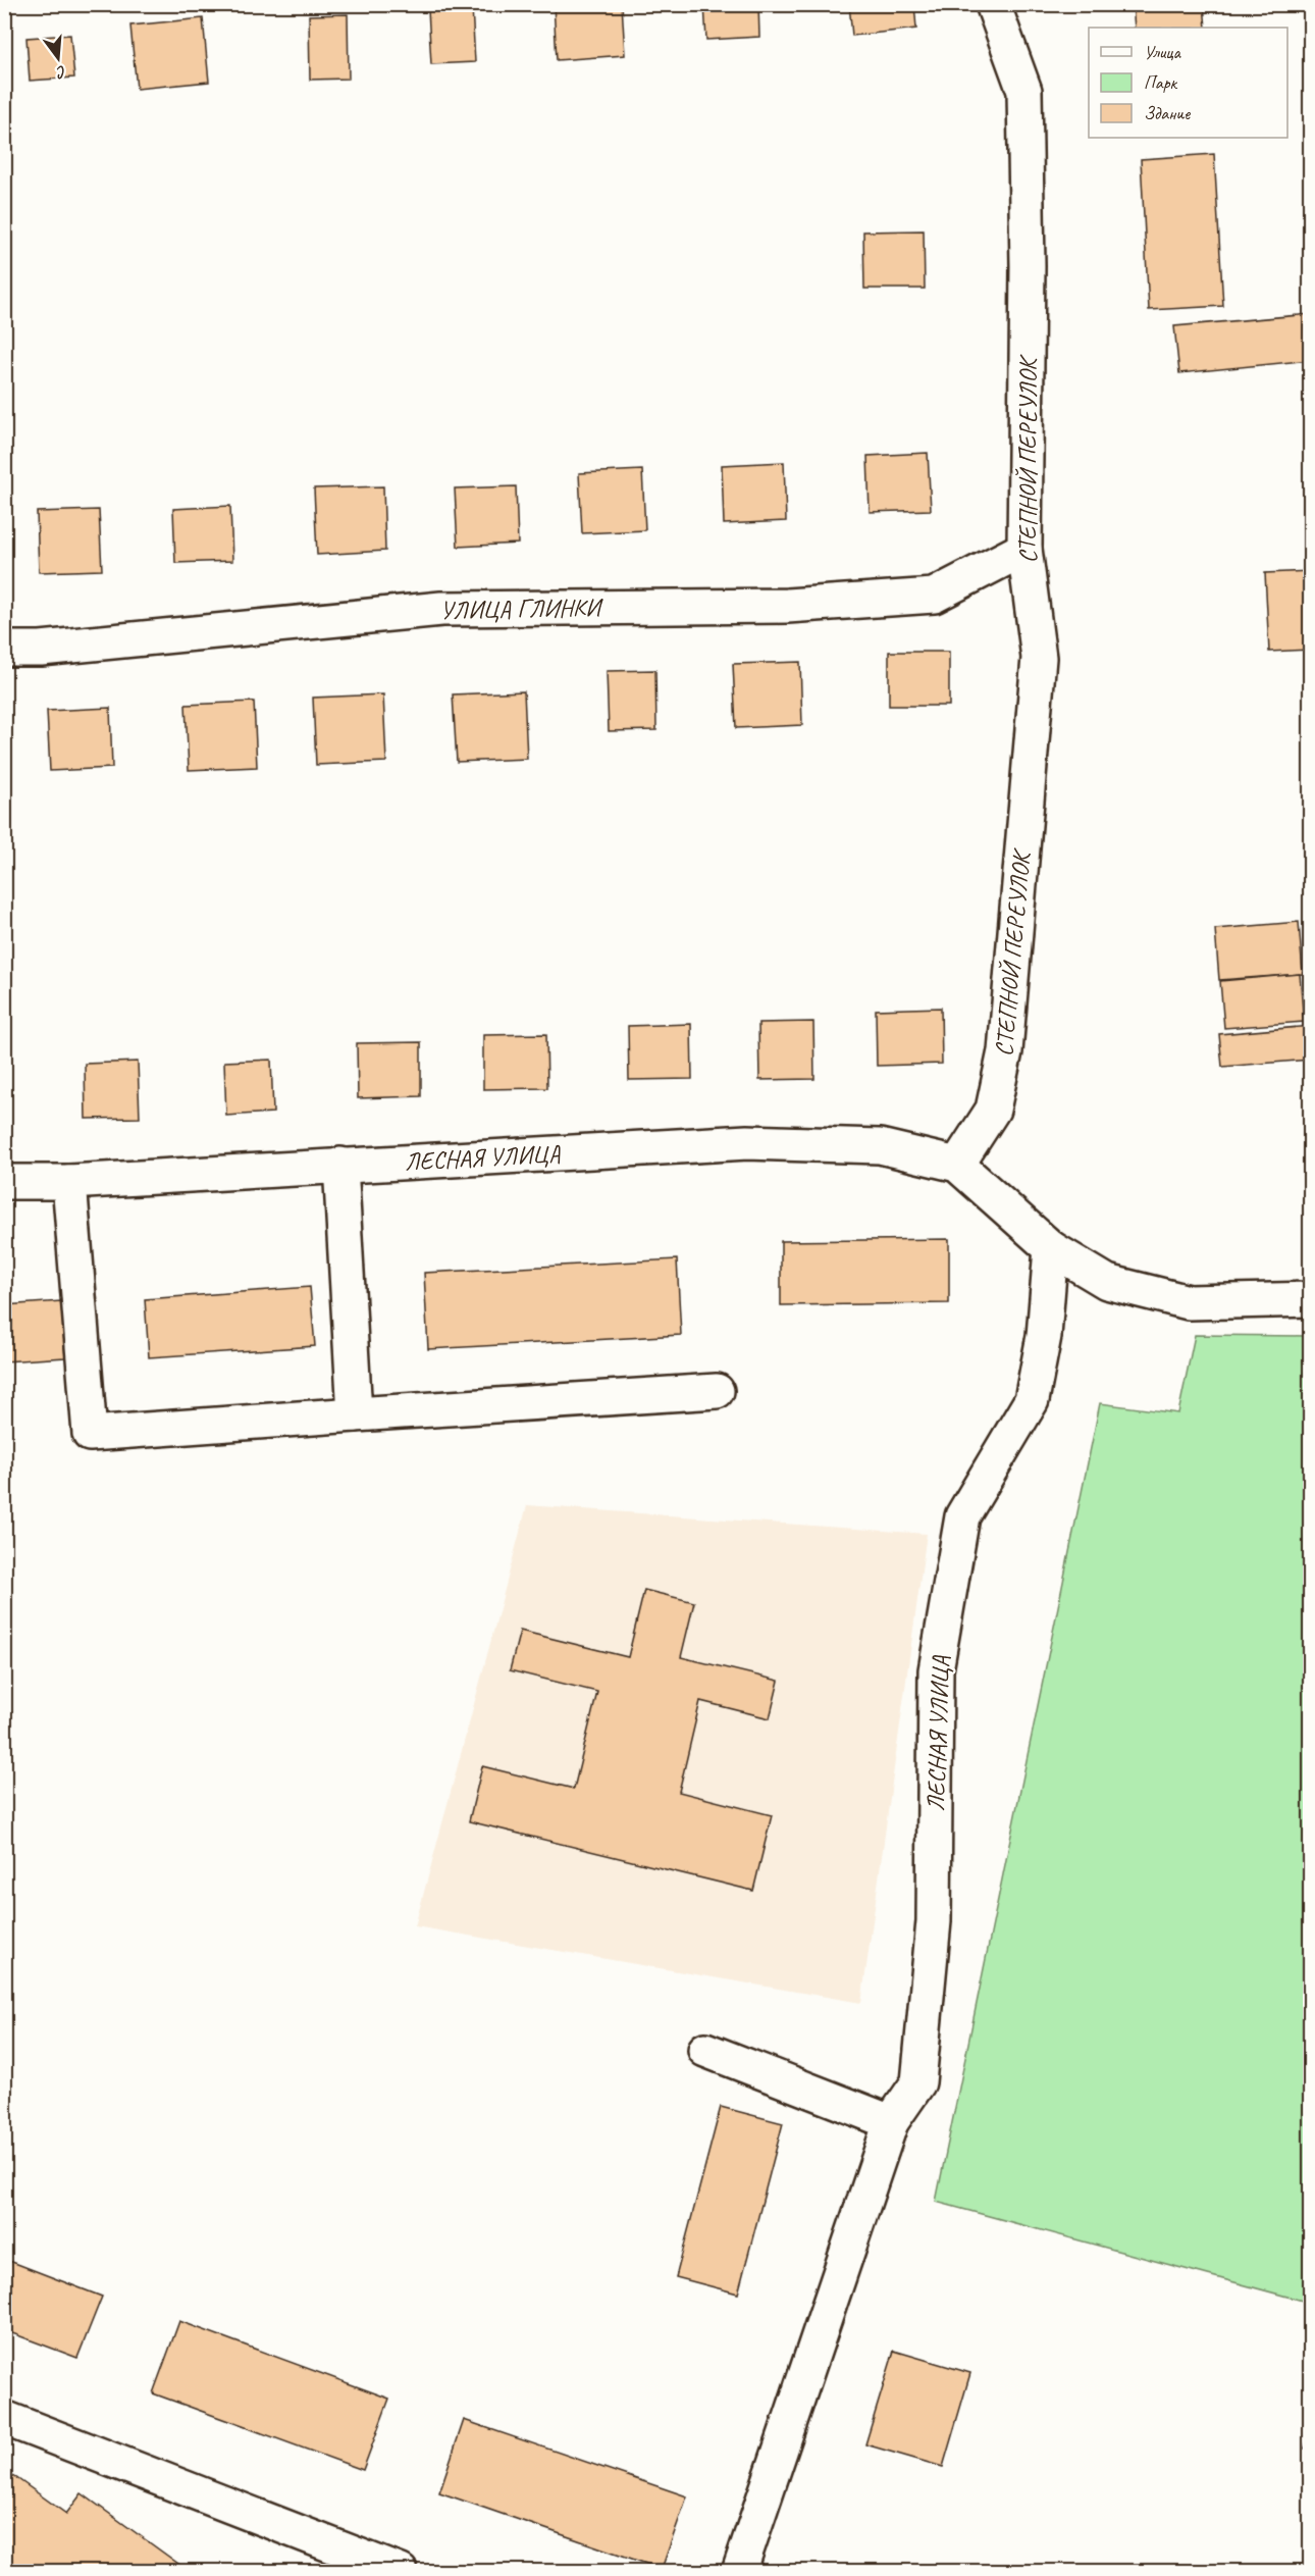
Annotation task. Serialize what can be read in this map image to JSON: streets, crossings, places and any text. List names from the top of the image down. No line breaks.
{"streets":{"street":["СТЕПНОЙ ПЕРЕУЛОК","УЛИЦА ГЛИНКИ","ЛЕСНАЯ УЛИЦА"]},"crossings":[["СТЕПНОЙ ПЕРЕУЛОК","УЛИЦА ГЛИНКИ"],["СТЕПНОЙ ПЕРЕУЛОК","ЛЕСНАЯ УЛИЦА"]],"legend":["Улица","Парк","Здание"],"north":"bottom"}
